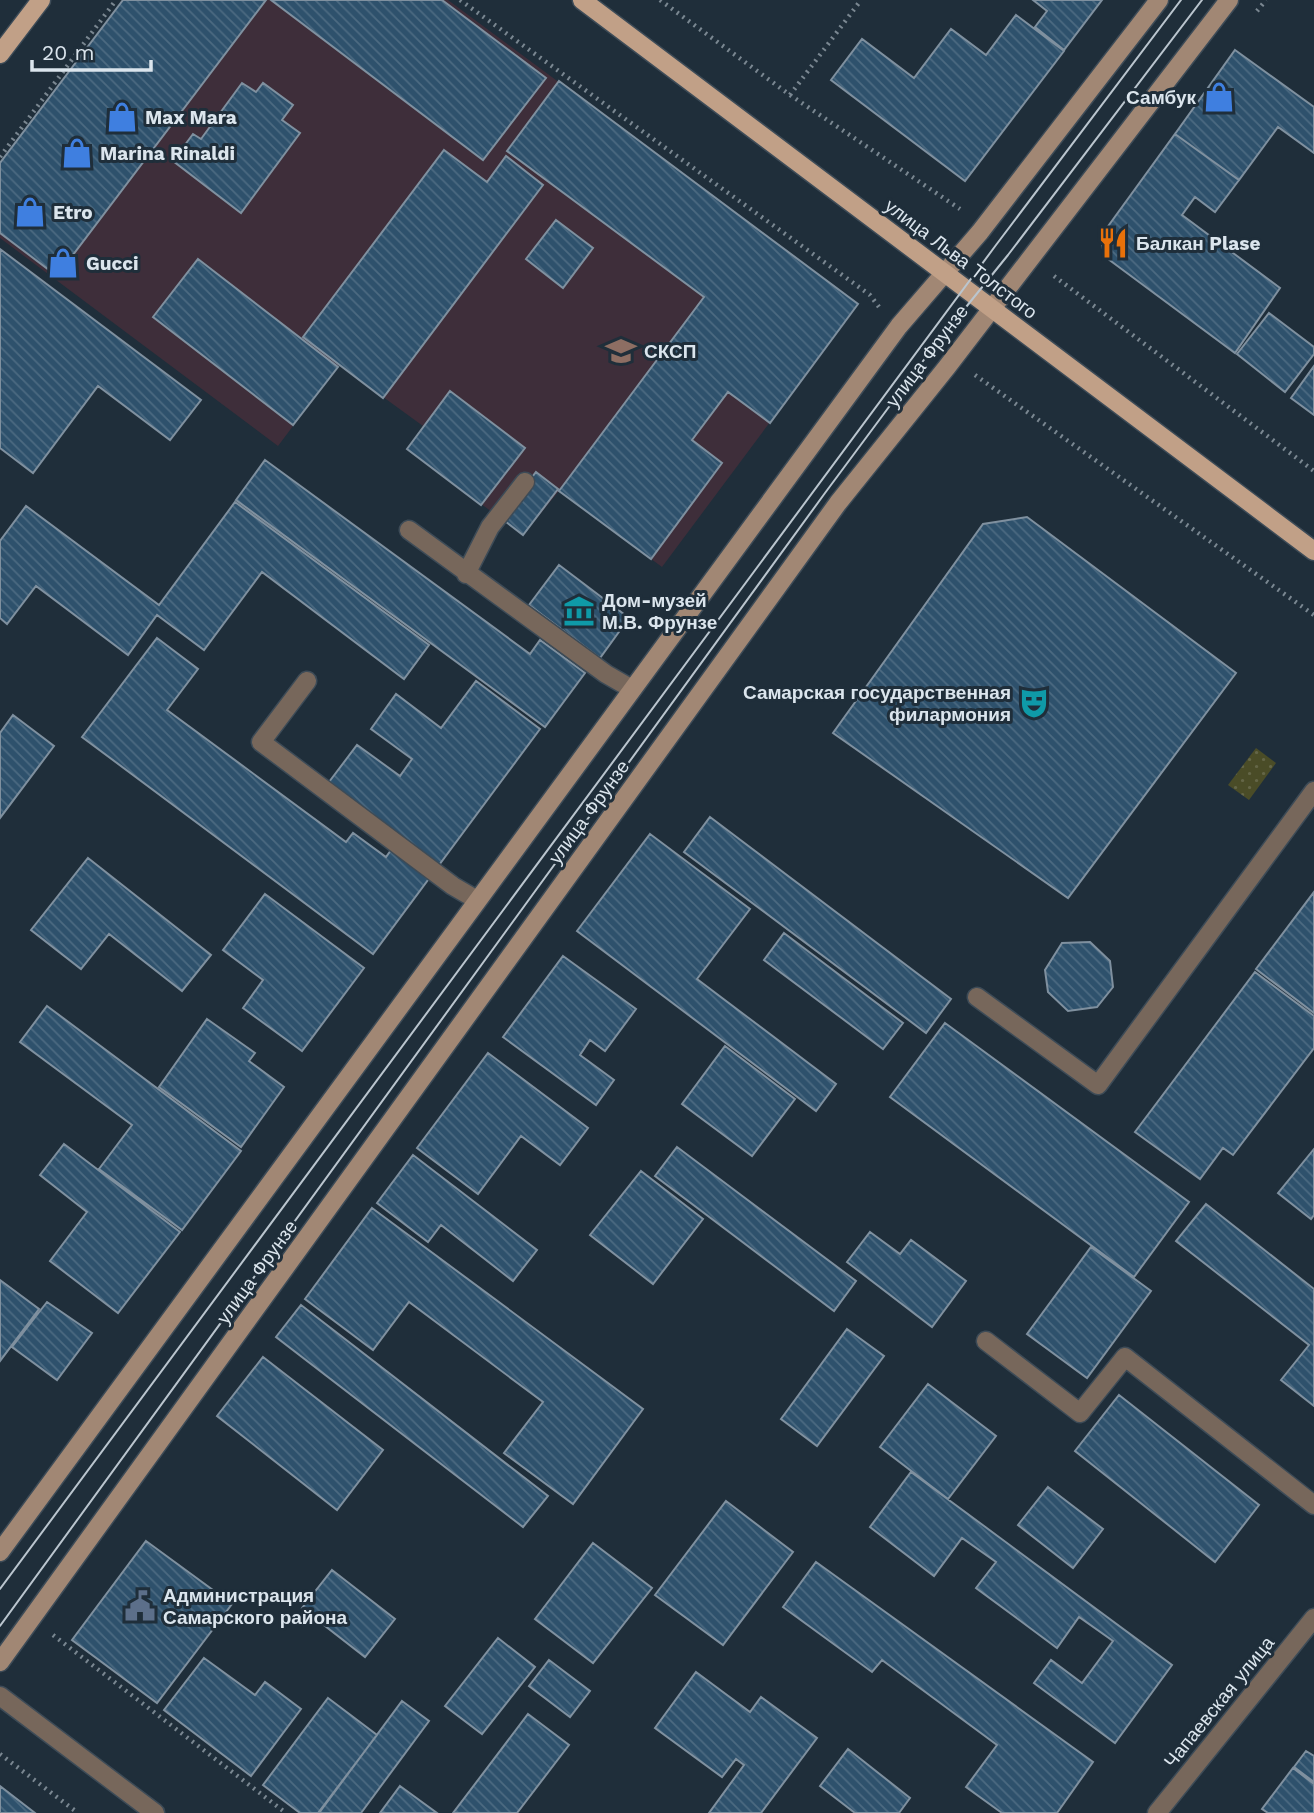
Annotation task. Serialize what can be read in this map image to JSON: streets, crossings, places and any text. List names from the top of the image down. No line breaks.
{"streets":{"main road":["улица Льва Толстого","улица Фрунзе"],"street":["Чапаевская улица"]},"crossings":[["улица Льва Толстого","улица Фрунзе"]],"places":{"shop":["Самбук","Max Mara","Marina Rinaldi","Etro","Gucci"],"restaurant":["Балкан Plase"],"school or university":["СКСП"],"museum":["Дом-музей М.В. Фрунзе"],"theatre":["Самарская государственная филармония"],"public building":["Администрация Самарского района"]},"scale_bar":"20 m"}
